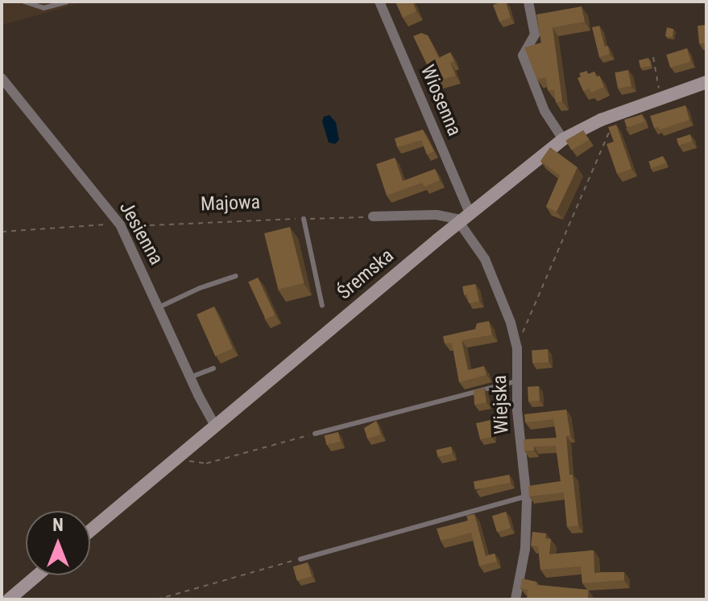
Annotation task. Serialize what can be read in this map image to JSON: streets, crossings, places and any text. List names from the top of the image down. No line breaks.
{"streets":{"main road":["Śremska"],"street":["Wiosenna","Jesienna","Wiejska"],"path":["Majowa"]},"crossings":[["Wiosenna","Śremska"],["Majowa","Jesienna"],["Jesienna","Śremska"],["Śremska","Wiejska"]],"north":"top"}
